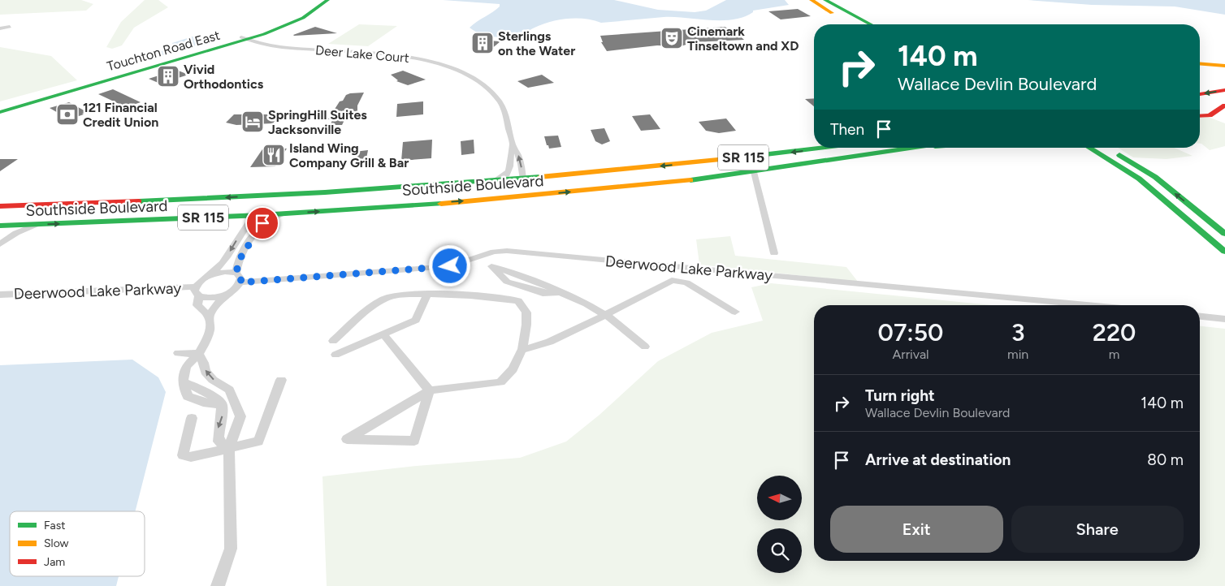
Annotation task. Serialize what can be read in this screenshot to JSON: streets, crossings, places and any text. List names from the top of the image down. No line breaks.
{"streets":{"main road":["Touchton Road East","SR 115","Southside Boulevard"],"street":["Deer Lake Court","Deerwood Lake Parkway"]},"crossings":[["Touchton Road East","Deer Lake Court"],["Deer Lake Court","Southside Boulevard"]],"places":{"theatre":["Cinemark Tinseltown and XD"],"building":["Sterlings on the Water","Vivid Orthodontics"],"bank":["121 Financial Credit Union"],"hotel":["SpringHill Suites Jacksonville"],"restaurant":["Island Wing Company Grill & Bar"]},"legend":["Fast","Slow","Jam"],"north":"left","page":{"turn":["140 m","Wallace Devlin Boulevard"],"then":"Then","eta":["07:50","Arrival","3","min","220","m"],"list":[{"name":"Turn right","note":"Wallace Devlin Boulevard","value":"140 m"},{"name":"Arrive at destination","value":"80 m"}],"buttons":["Exit","Share"]}}
